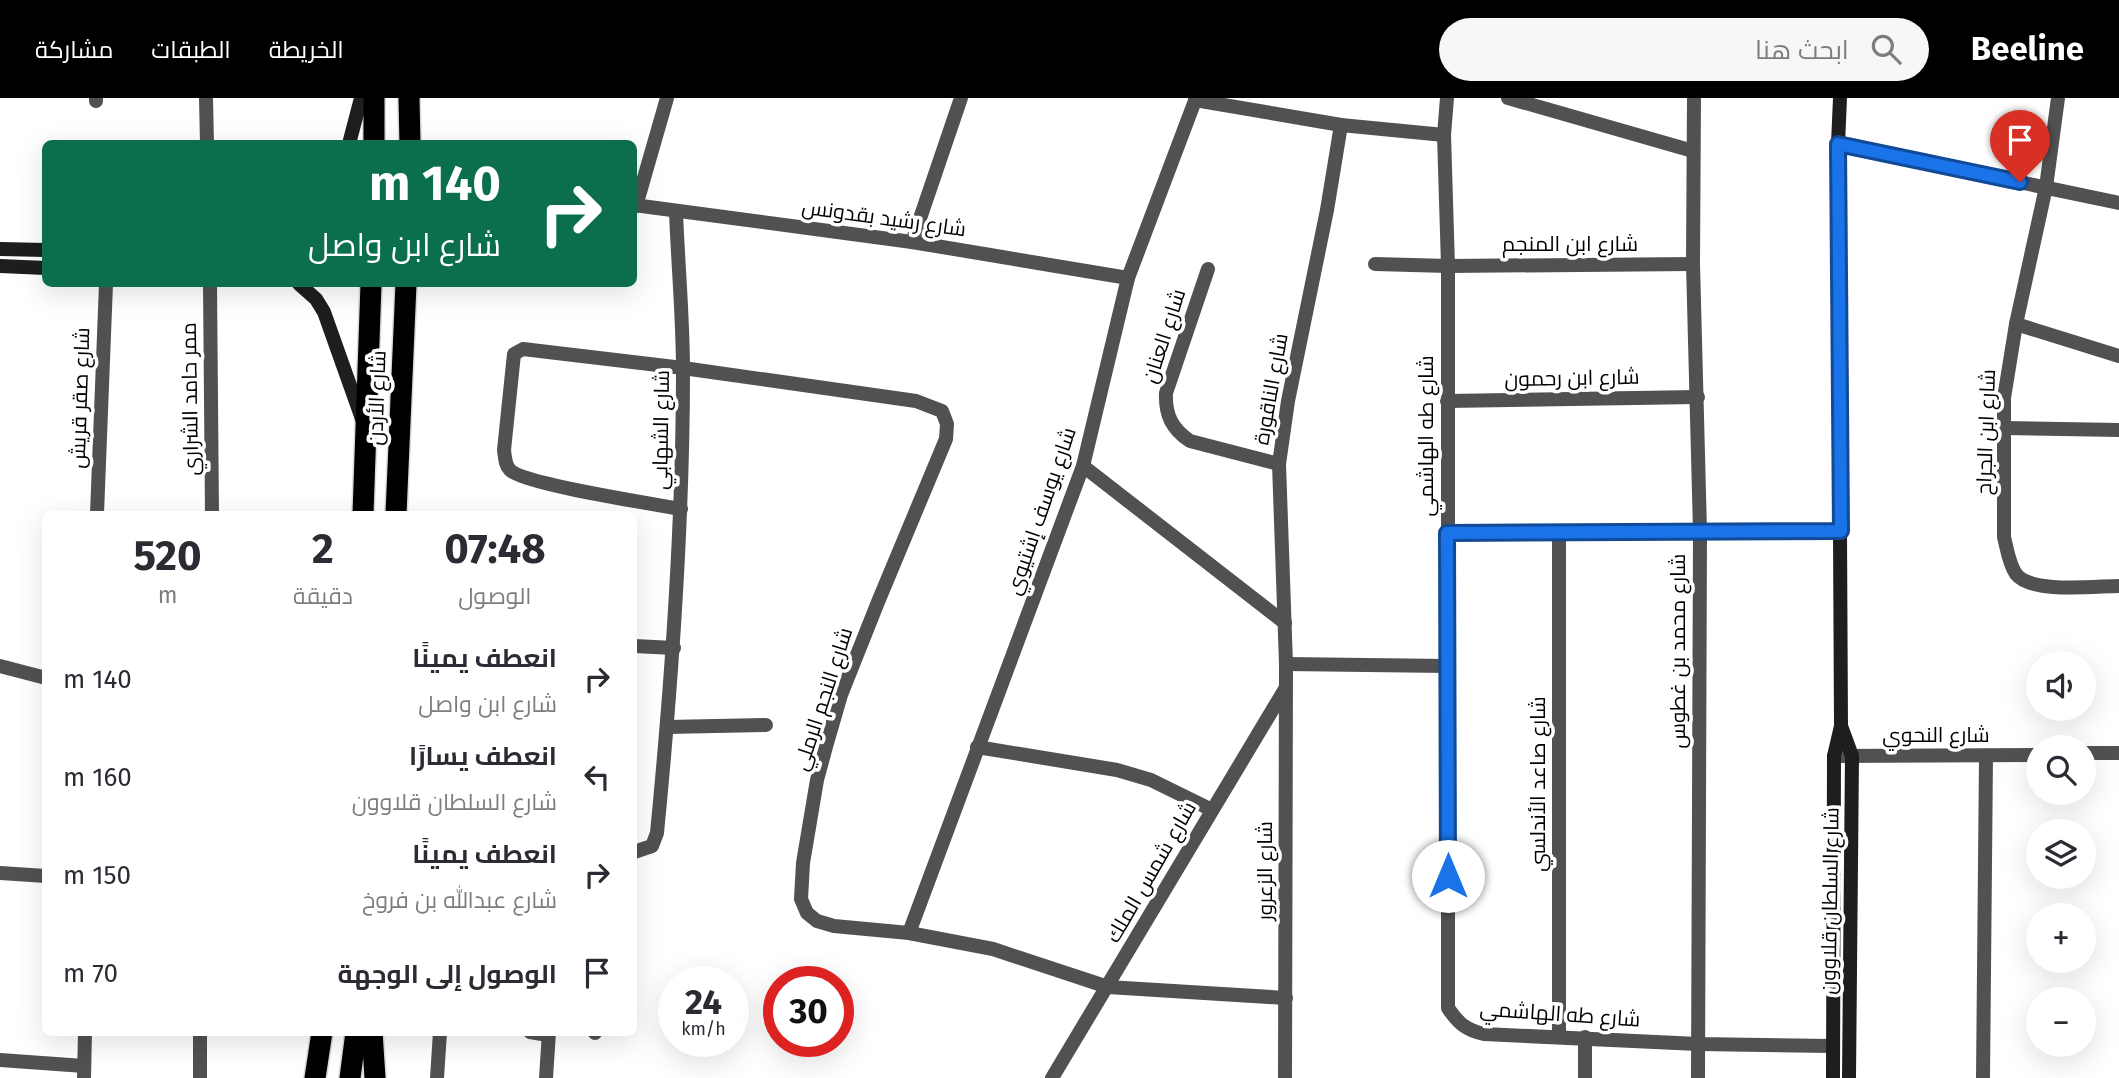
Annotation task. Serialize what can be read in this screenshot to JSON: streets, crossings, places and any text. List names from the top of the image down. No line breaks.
{"streets":{"highway":["شارع الأردن"],"street":["شارع رشيد بقدونس","شارع ابن المنجم","شارع العنان","شارع ابن رحمون","شارع الناقورة","شارع صقر قريش","ممر حامد الشراري","شارع الشهابي","شارع ابن الجراح","شارع طه الهاشمي","شارع يوسف إشتيوي","شارع محمد بن غطوس","شارع النجم الرملي","شارع النحوي","شارع صاعد الأندلسي","شارع الزعرور","شارع شمس الملك","شارع السلطان قلاوون"]},"crossings":[["شارع رشيد بقدونس","شارع الشهابي"],["شارع رشيد بقدونس","شارع يوسف إشتيوي"],["شارع ابن المنجم","شارع طه الهاشمي"],["شارع ابن المنجم","شارع محمد بن غطوس"],["شارع العنان","شارع الناقورة"],["شارع ابن رحمون","شارع طه الهاشمي"],["شارع ابن رحمون","شارع محمد بن غطوس"],["شارع الناقورة","شارع الزعرور"],["شارع الشهابي","شارع النجم الرملي"],["شارع طه الهاشمي","شارع محمد بن غطوس"],["شارع طه الهاشمي","شارع صاعد الأندلسي"],["شارع طه الهاشمي","شارع السلطان قلاوون"],["شارع يوسف إشتيوي","شارع النجم الرملي"],["شارع النجم الرملي","شارع الزعرور"],["شارع النجم الرملي","شارع شمس الملك"],["شارع النحوي","شارع السلطان قلاوون"],["شارع الزعرور","شارع شمس الملك"]],"page":{"header":"Beeline","search":"ابحث هنا","nav":["الخريطة","الطبقات","مشاركة"],"turn":["140 m","شارع ابن واصل"],"eta":["07:48","الوصول","2","دقيقة","520","m"],"list":[{"name":"انعطف يمينًا","note":"شارع ابن واصل","value":"140 m"},{"name":"انعطف يسارًا","note":"شارع السلطان قلاوون","value":"160 m"},{"name":"انعطف يمينًا","note":"شارع عبدالله بن فروخ","value":"150 m"},{"name":"الوصول إلى الوجهة","value":"70 m"}],"map_buttons":["+","−"],"speed":"24 km/h","limit":"30"}}
